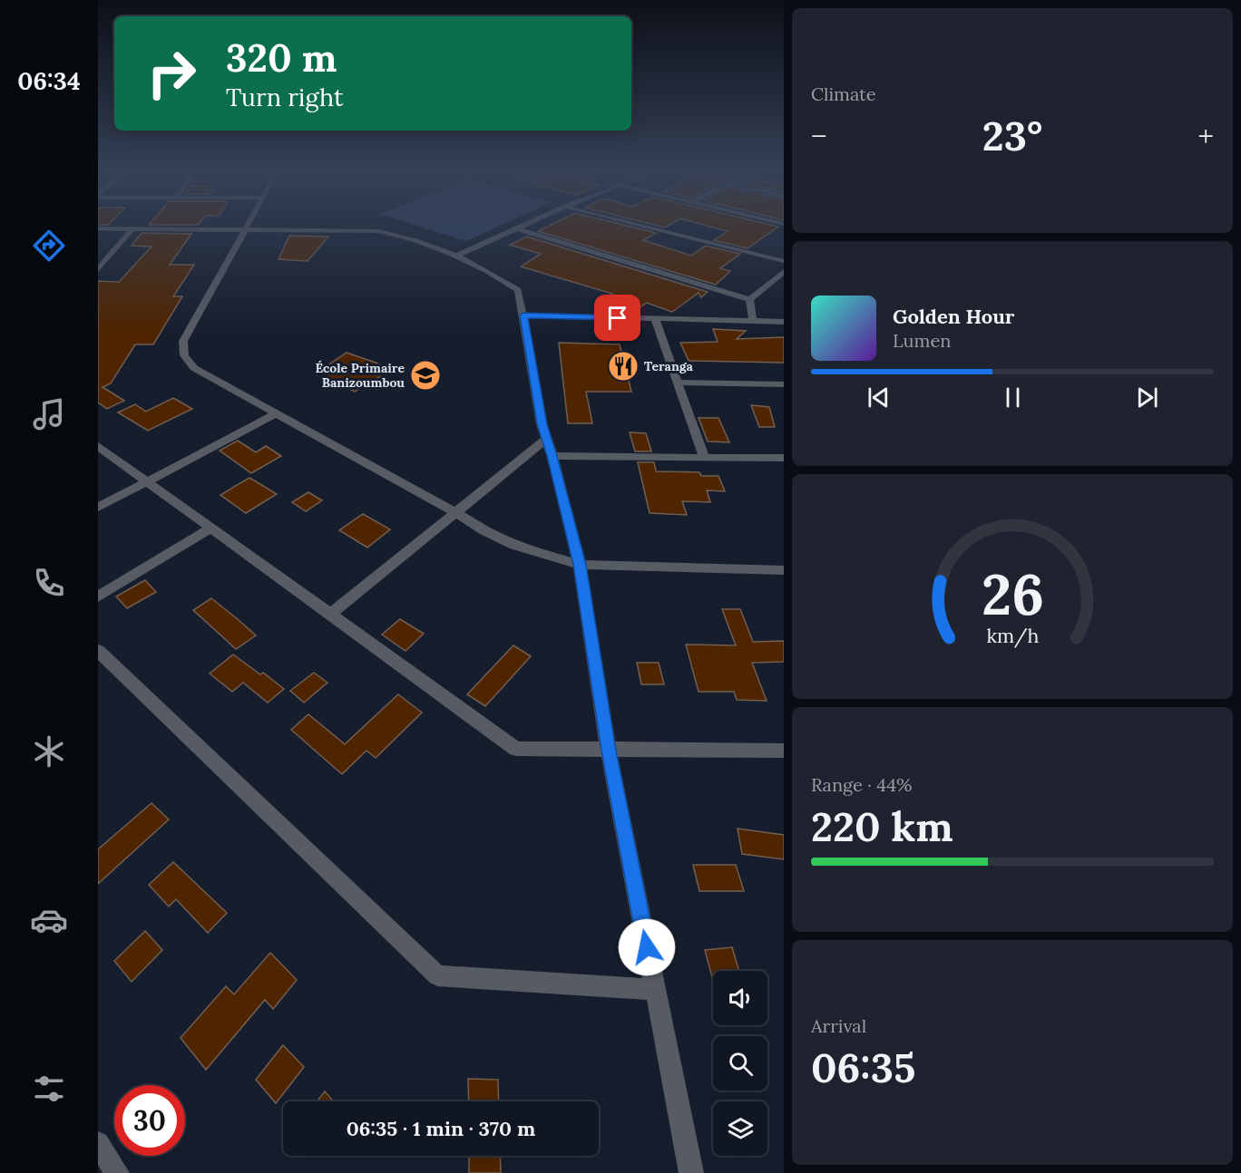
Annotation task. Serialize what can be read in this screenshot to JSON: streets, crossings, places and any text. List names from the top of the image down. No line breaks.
{"places":{"restaurant":["Teranga"],"school or university":["École Primaire Banizoumbou"]},"page":{"tabs":"06:34","tile":["Climate",["Range · 44%","220 km"],["Arrival","06:35"]],"turn":["320 m","Turn right"],"heat":["−","23°","+"],"song":["Golden Hour","Lumen"],"limit":"30","trip":"06:35 · 1 min · 370 m","gauge":["26","km/h"]}}
